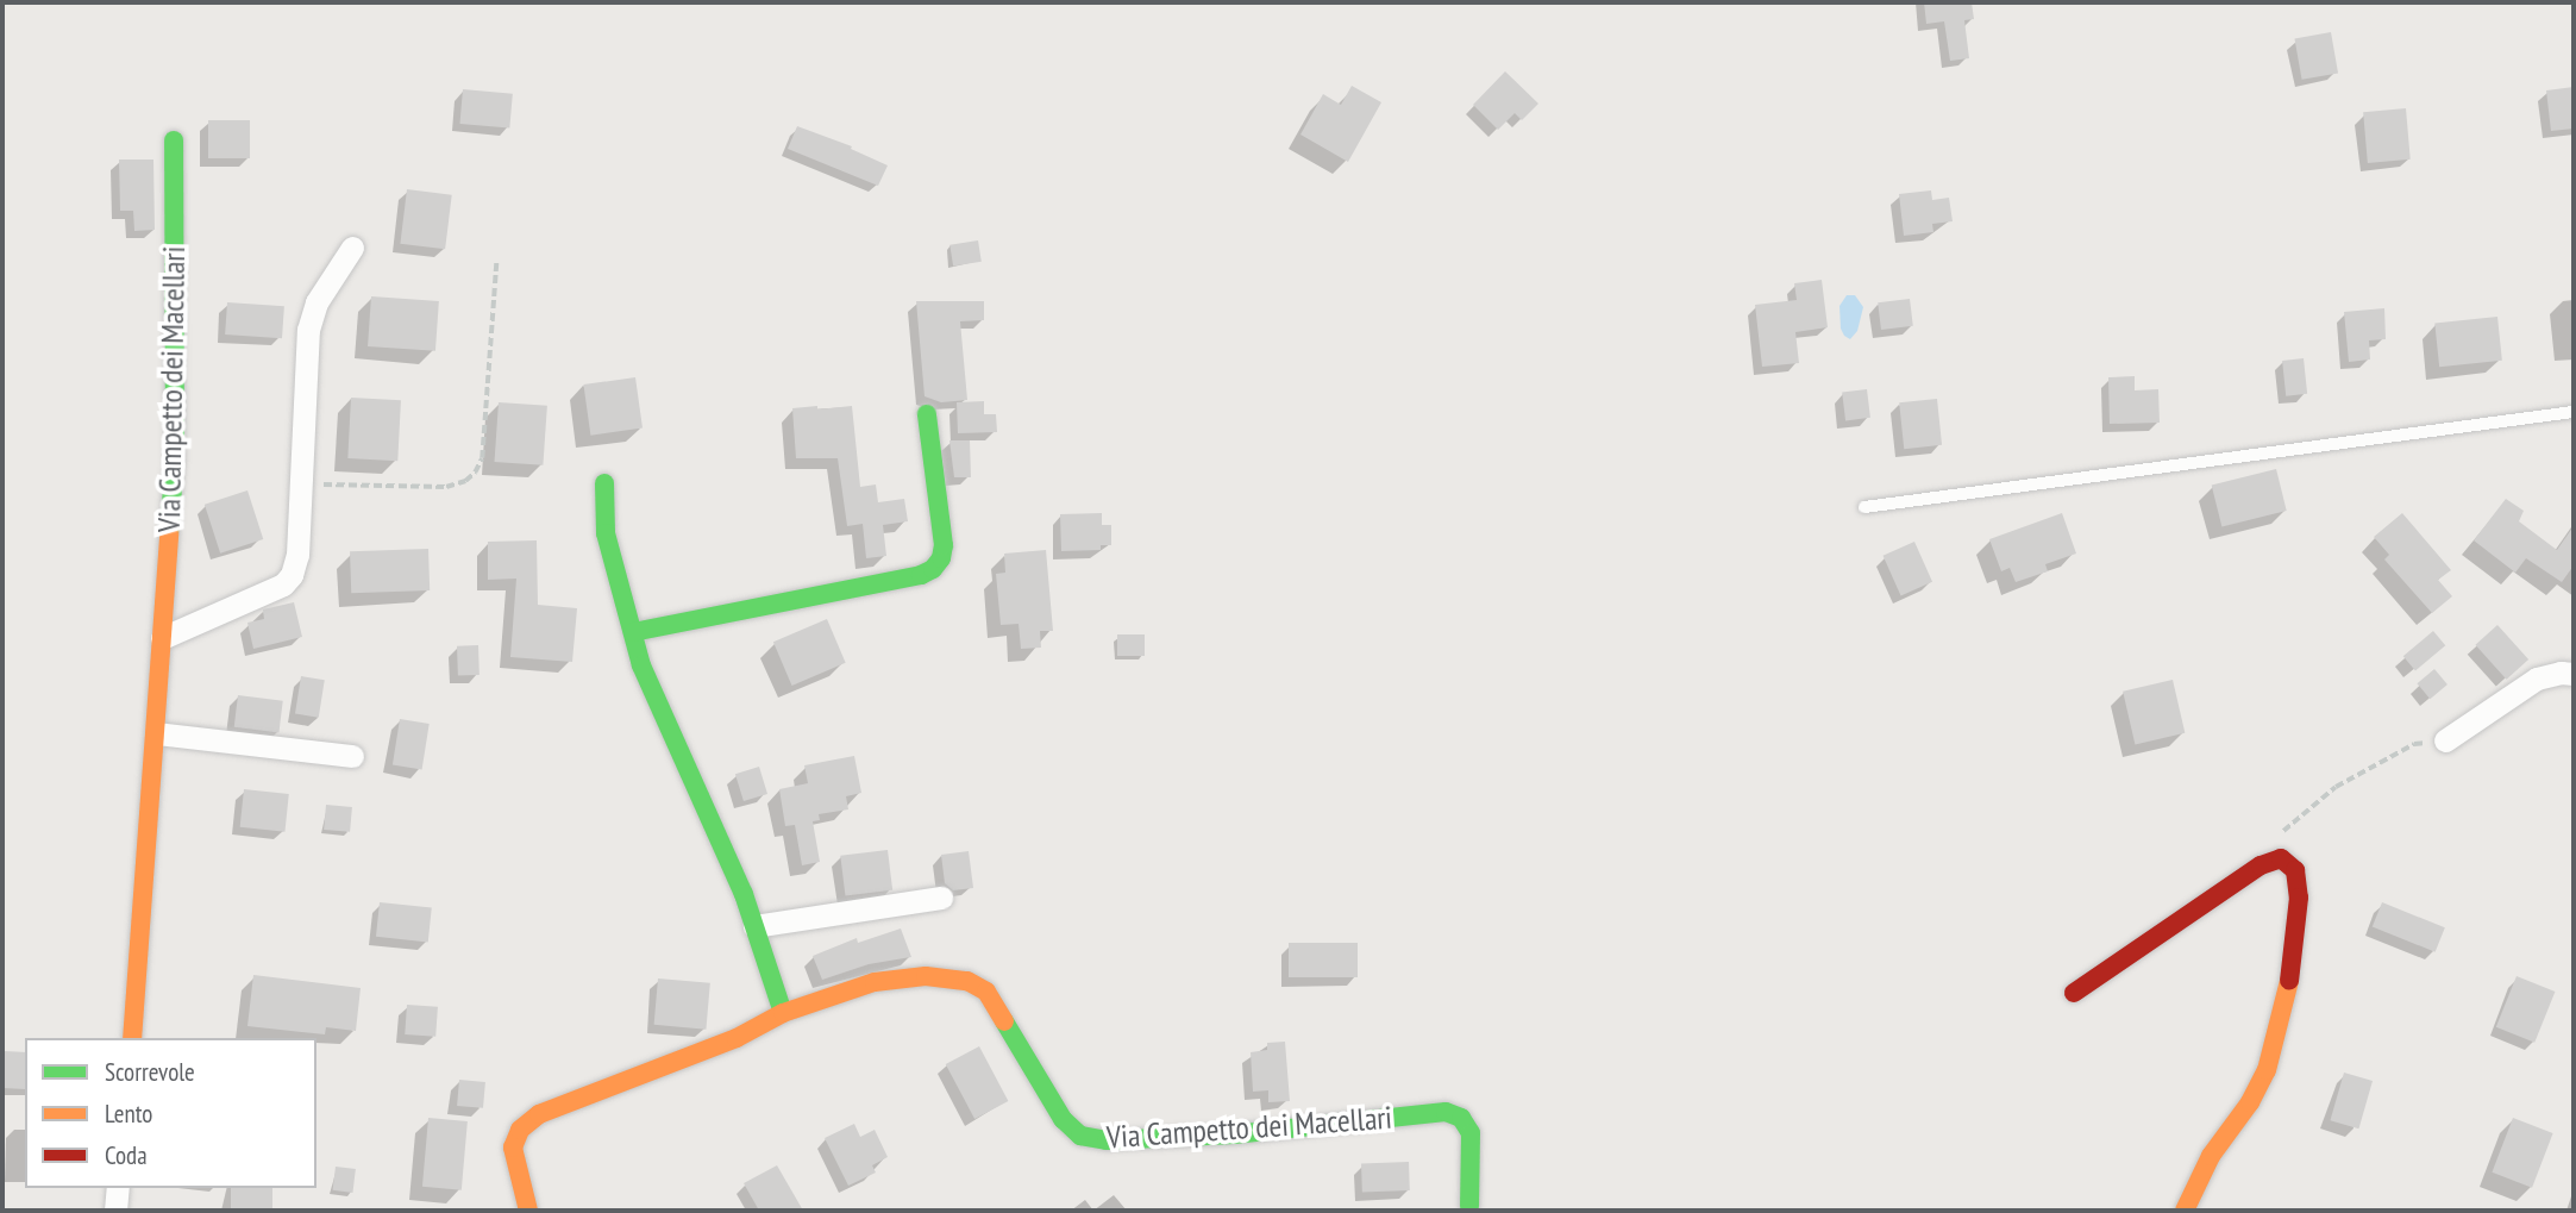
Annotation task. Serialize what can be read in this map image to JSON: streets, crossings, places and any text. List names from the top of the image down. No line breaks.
{"streets":{"street":["Via Campetto dei Macellari"]},"legend":["Scorrevole","Lento","Coda"]}
